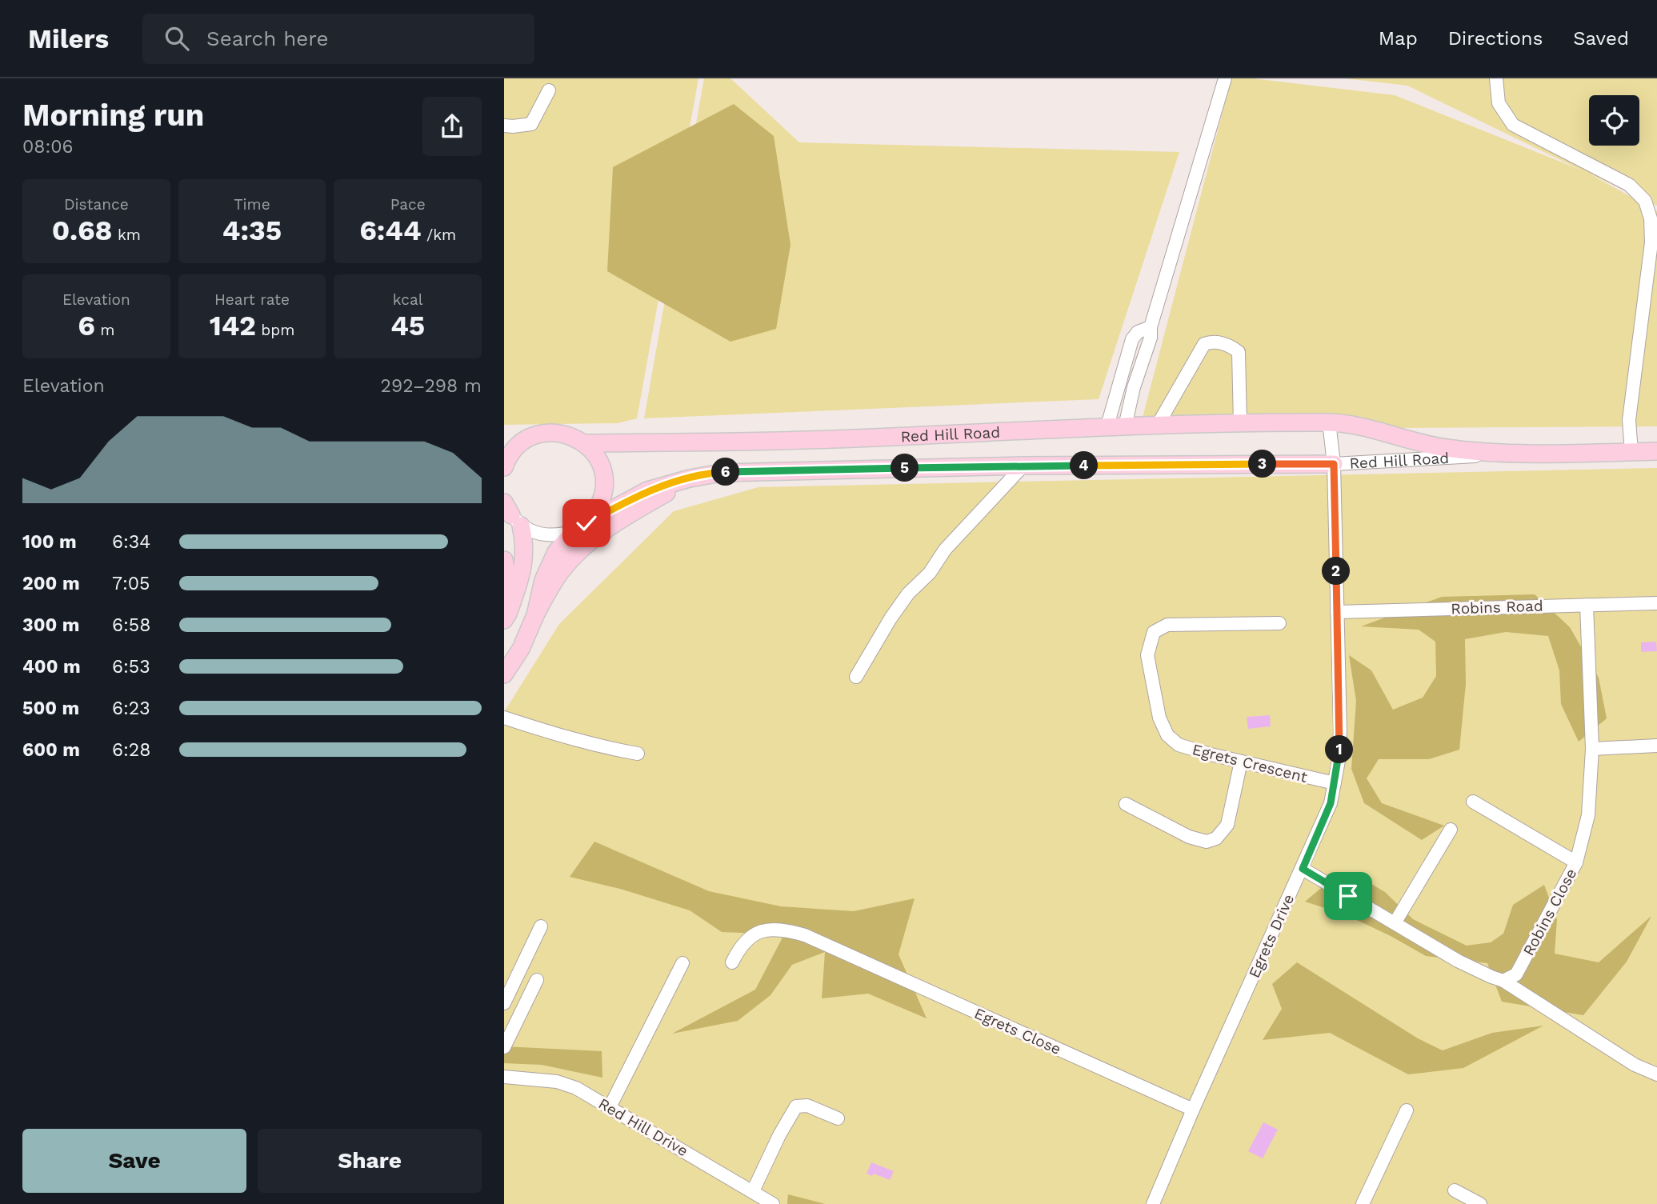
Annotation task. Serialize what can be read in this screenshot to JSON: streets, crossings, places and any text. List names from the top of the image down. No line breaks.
{"streets":{"main road":["Red Hill Road"],"street":["Robins Road","Egrets Crescent","Robins Close","Egrets Drive","Egrets Close","Red Hill Drive"]},"crossings":[["Red Hill Road","Egrets Drive"],["Robins Road","Robins Close"],["Robins Road","Egrets Drive"],["Egrets Crescent","Egrets Drive"],["Egrets Drive","Egrets Close"]],"page":{"header":"Milers","search":"Search here","nav":["Map","Directions","Saved"],"heading":["Morning run","08:06"],"stats":[["Distance","0.68 km"],["Time","4:35"],["Pace","6:44 /km"],["Elevation","6 m"],["Heart rate","142 bpm"],["kcal","45"]],"chart":["Elevation","292–298 m"],"pins":["3","4","5","6","2","1"],"list":[{"name":"100 m","note":"6:34"},{"name":"200 m","note":"7:05"},{"name":"300 m","note":"6:58"},{"name":"400 m","note":"6:53"},{"name":"500 m","note":"6:23"},{"name":"600 m","note":"6:28"}],"buttons":["Save","Share"]}}
